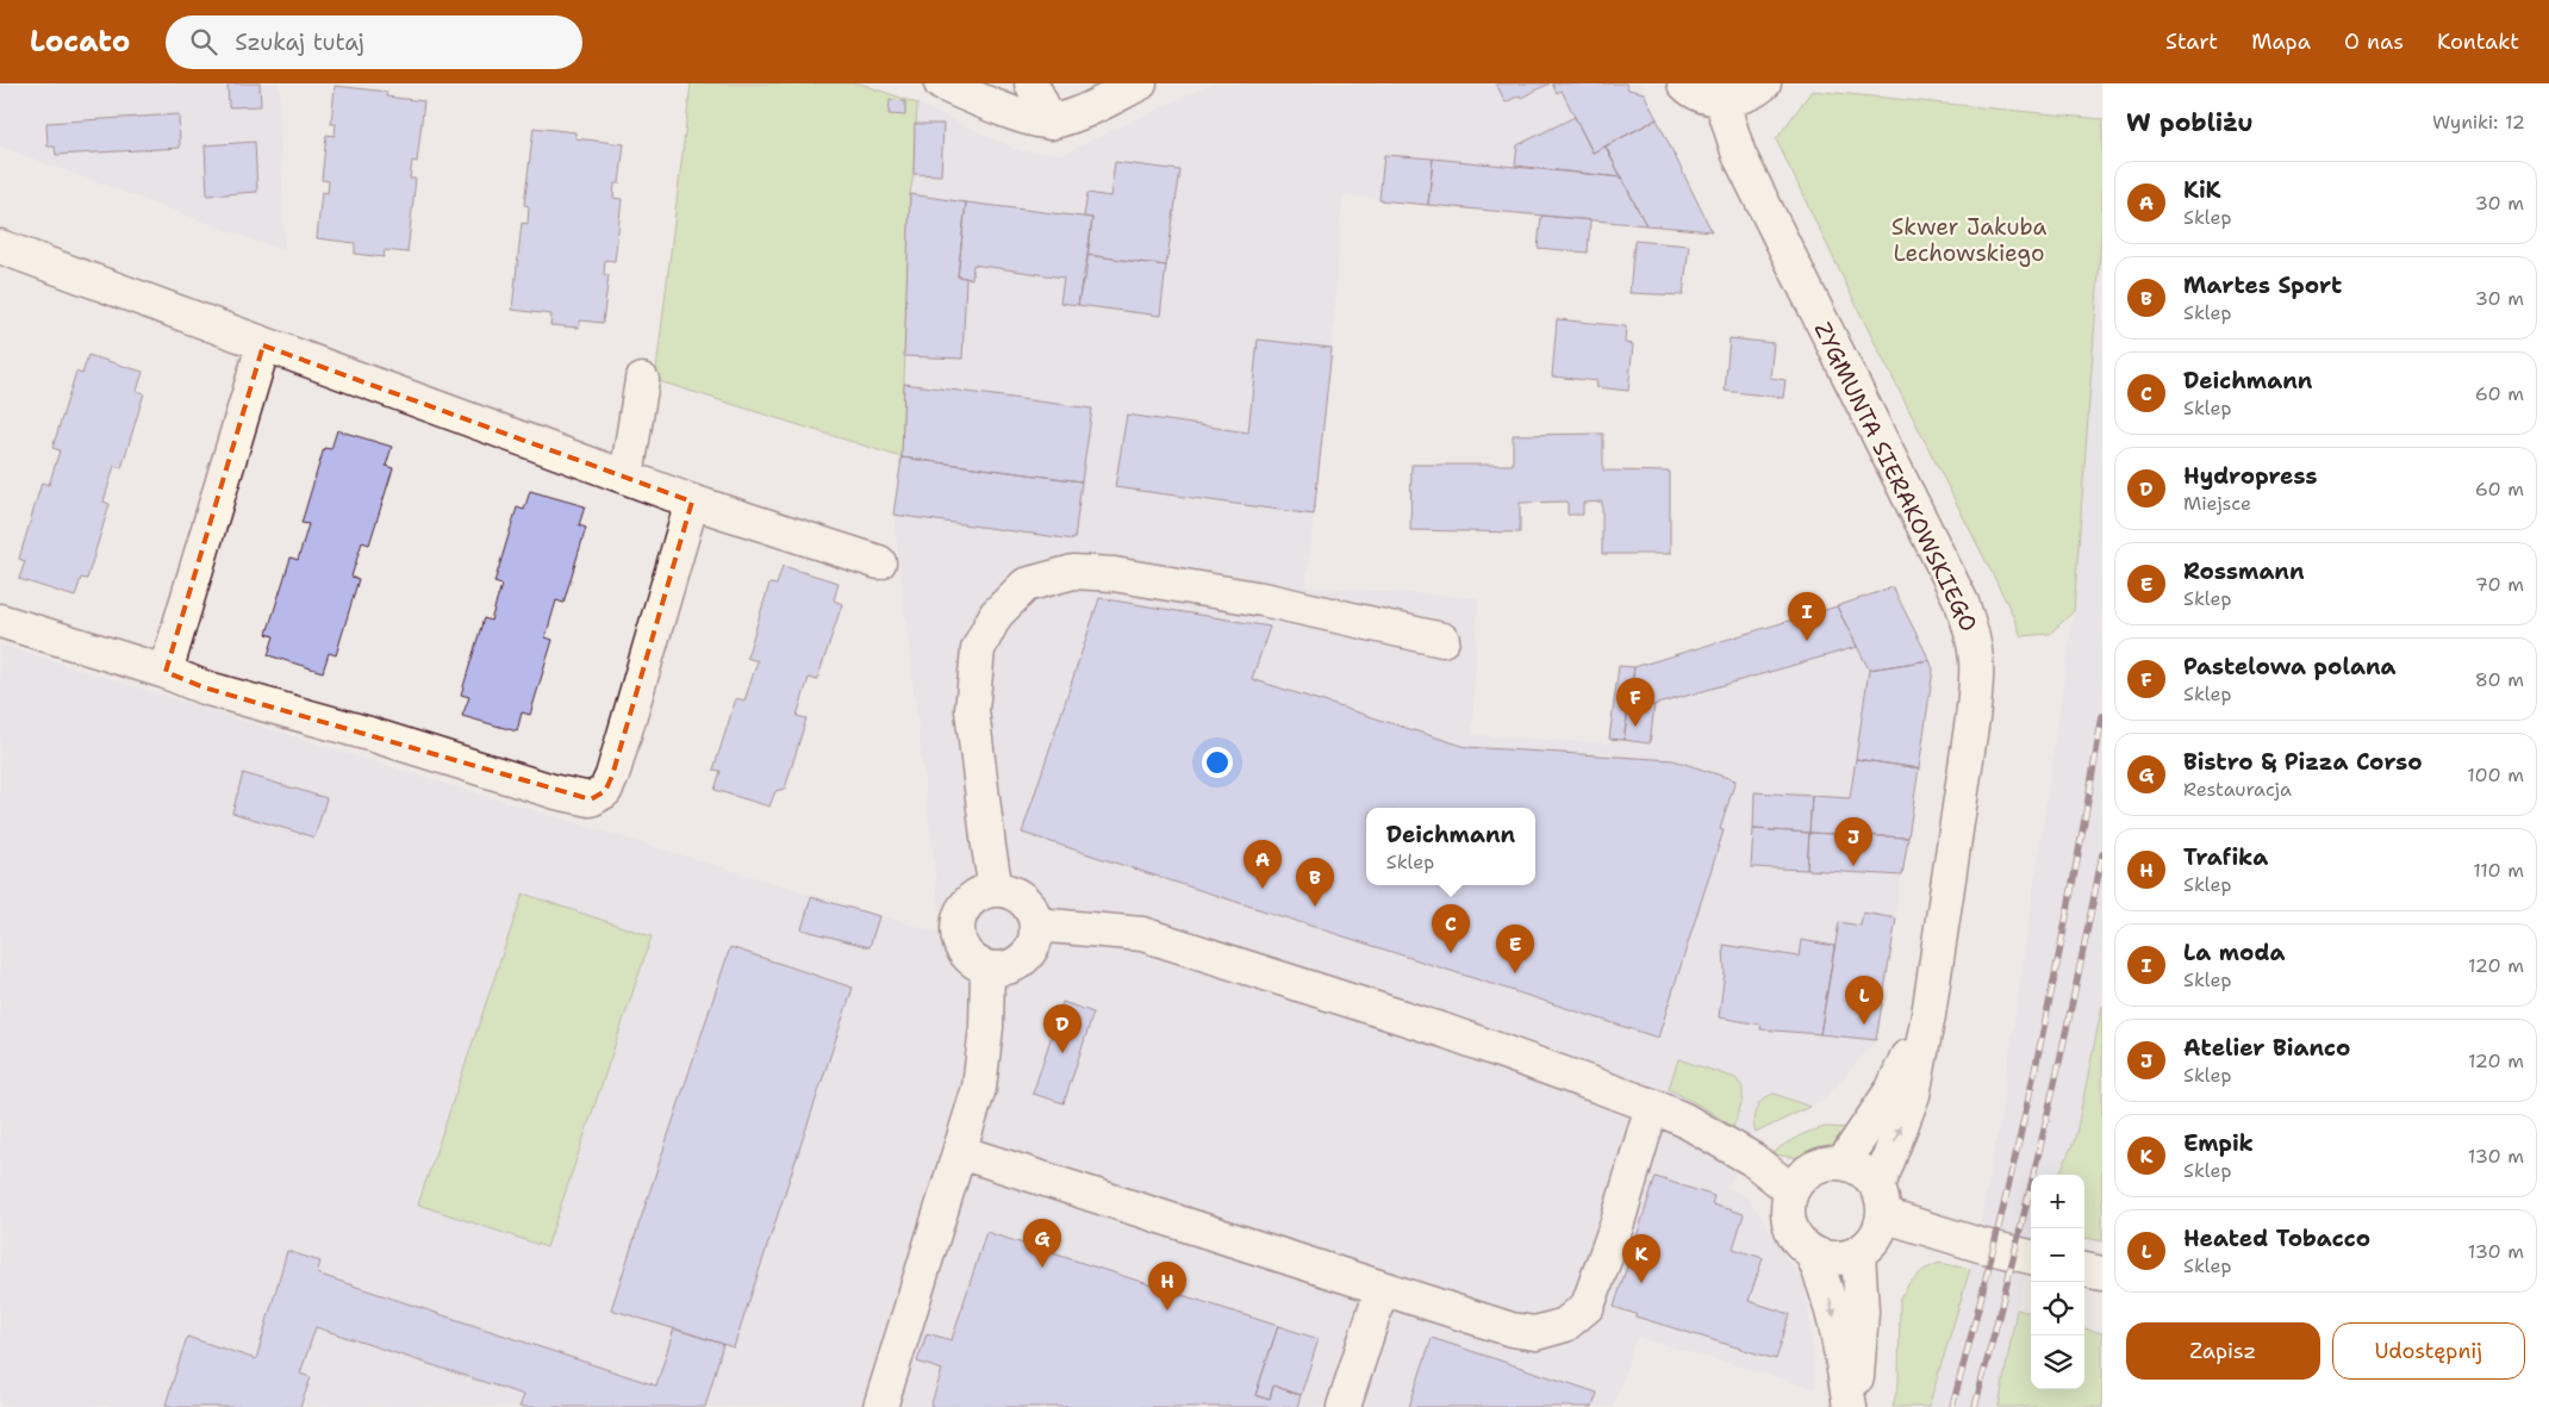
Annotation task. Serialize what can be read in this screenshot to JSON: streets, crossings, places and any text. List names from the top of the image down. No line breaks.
{"streets":{"street":["ZYGMUNTA SIERAKOWSKIEGO"]},"parks":["Skwer Jakuba Lechowskiego"],"page":{"header":"Locato","search":"Szukaj tutaj","nav":["Start","Mapa","O nas","Kontakt"],"heading":["W pobliżu","Wyniki: 12"],"list":[{"mark":"A","name":"KiK","note":"Sklep","value":"30 m"},{"mark":"B","name":"Martes Sport","note":"Sklep","value":"30 m"},{"mark":"C","name":"Deichmann","note":"Sklep","value":"60 m"},{"mark":"D","name":"Hydropress","note":"Miejsce","value":"60 m"},{"mark":"E","name":"Rossmann","note":"Sklep","value":"70 m"},{"mark":"F","name":"Pastelowa polana","note":"Sklep","value":"80 m"},{"mark":"G","name":"Bistro & Pizza Corso","note":"Restauracja","value":"100 m"},{"mark":"H","name":"Trafika","note":"Sklep","value":"110 m"},{"mark":"I","name":"La moda","note":"Sklep","value":"120 m"},{"mark":"J","name":"Atelier Bianco","note":"Sklep","value":"120 m"},{"mark":"K","name":"Empik","note":"Sklep","value":"130 m"},{"mark":"L","name":"Heated Tobacco","note":"Sklep","value":"130 m"}],"pins":["I","F","J","A","B","C","E","L","D","G","K","H"],"popup":["Deichmann","Sklep"],"map_buttons":["+","−"],"buttons":["Zapisz","Udostępnij"]}}
